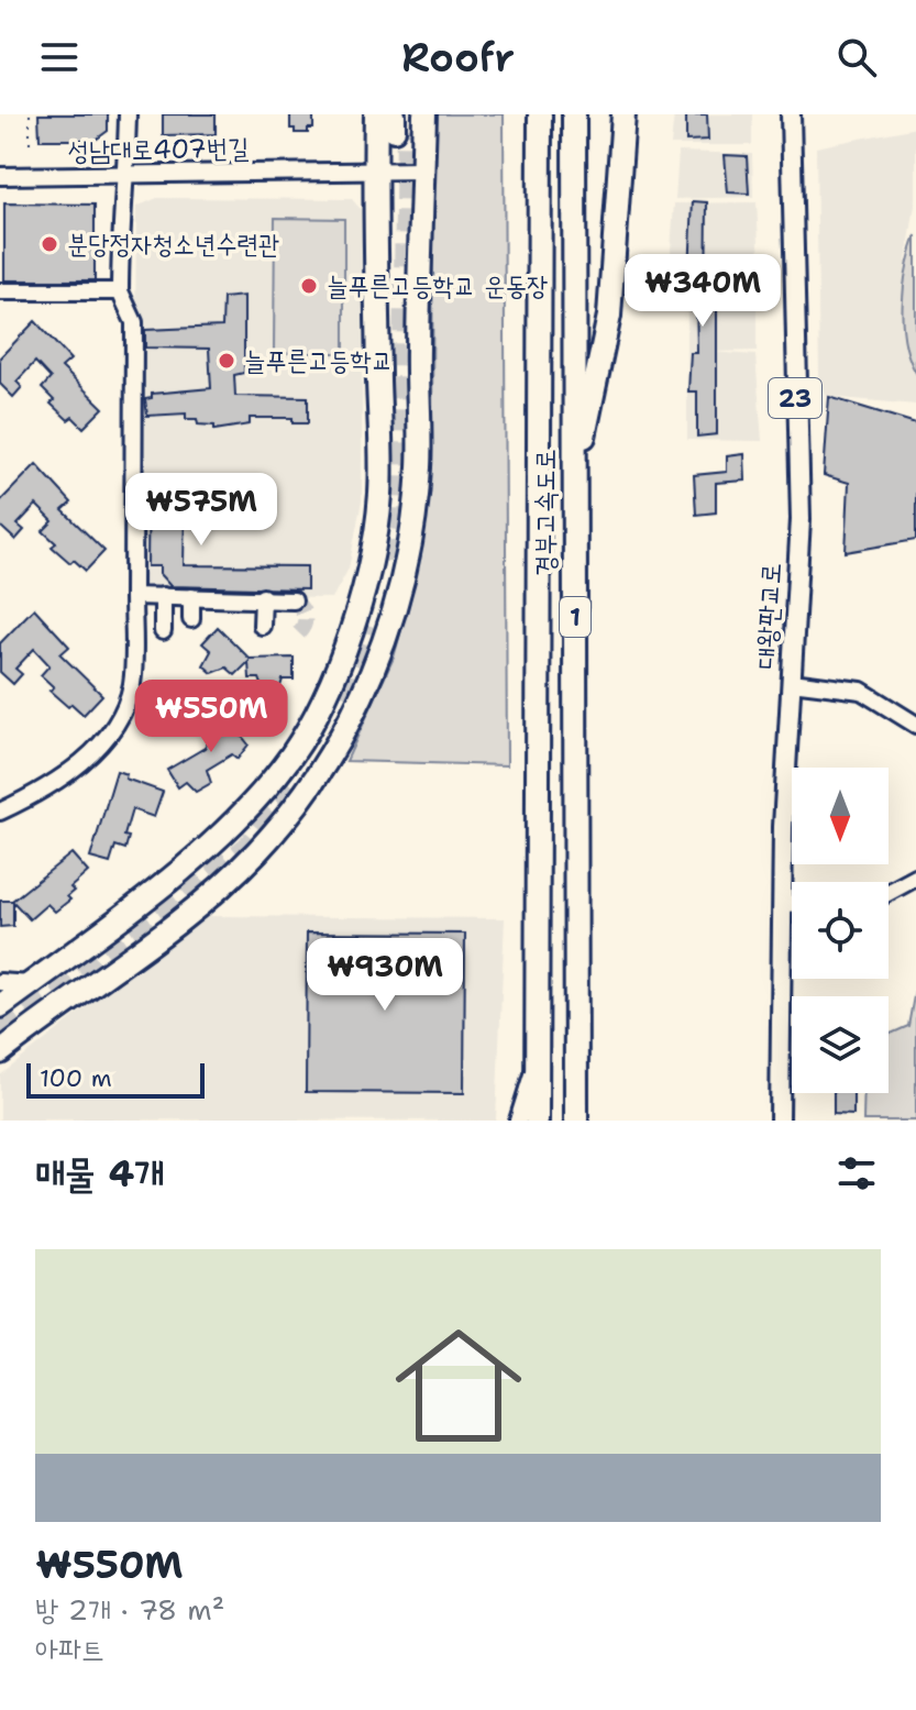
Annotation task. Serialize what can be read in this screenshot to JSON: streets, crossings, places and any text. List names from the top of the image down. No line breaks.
{"streets":{"highway":["경부고속도로","1"],"main road":["23","대왕판교로"],"street":["성남대로407번길"]},"places":["분당정자청소년수련관","늘푸른고등학교 운동장","늘푸른고등학교"],"scale_bar":"100 m","north":"bottom","page":{"header":"Roofr","price":["₩340M","₩575M","₩550M","₩930M"],"scale":"100 m","heading":"매물 4개","list":[{"name":"₩550M","note":"방 2개 · 78 m² · 아파트"}]}}
